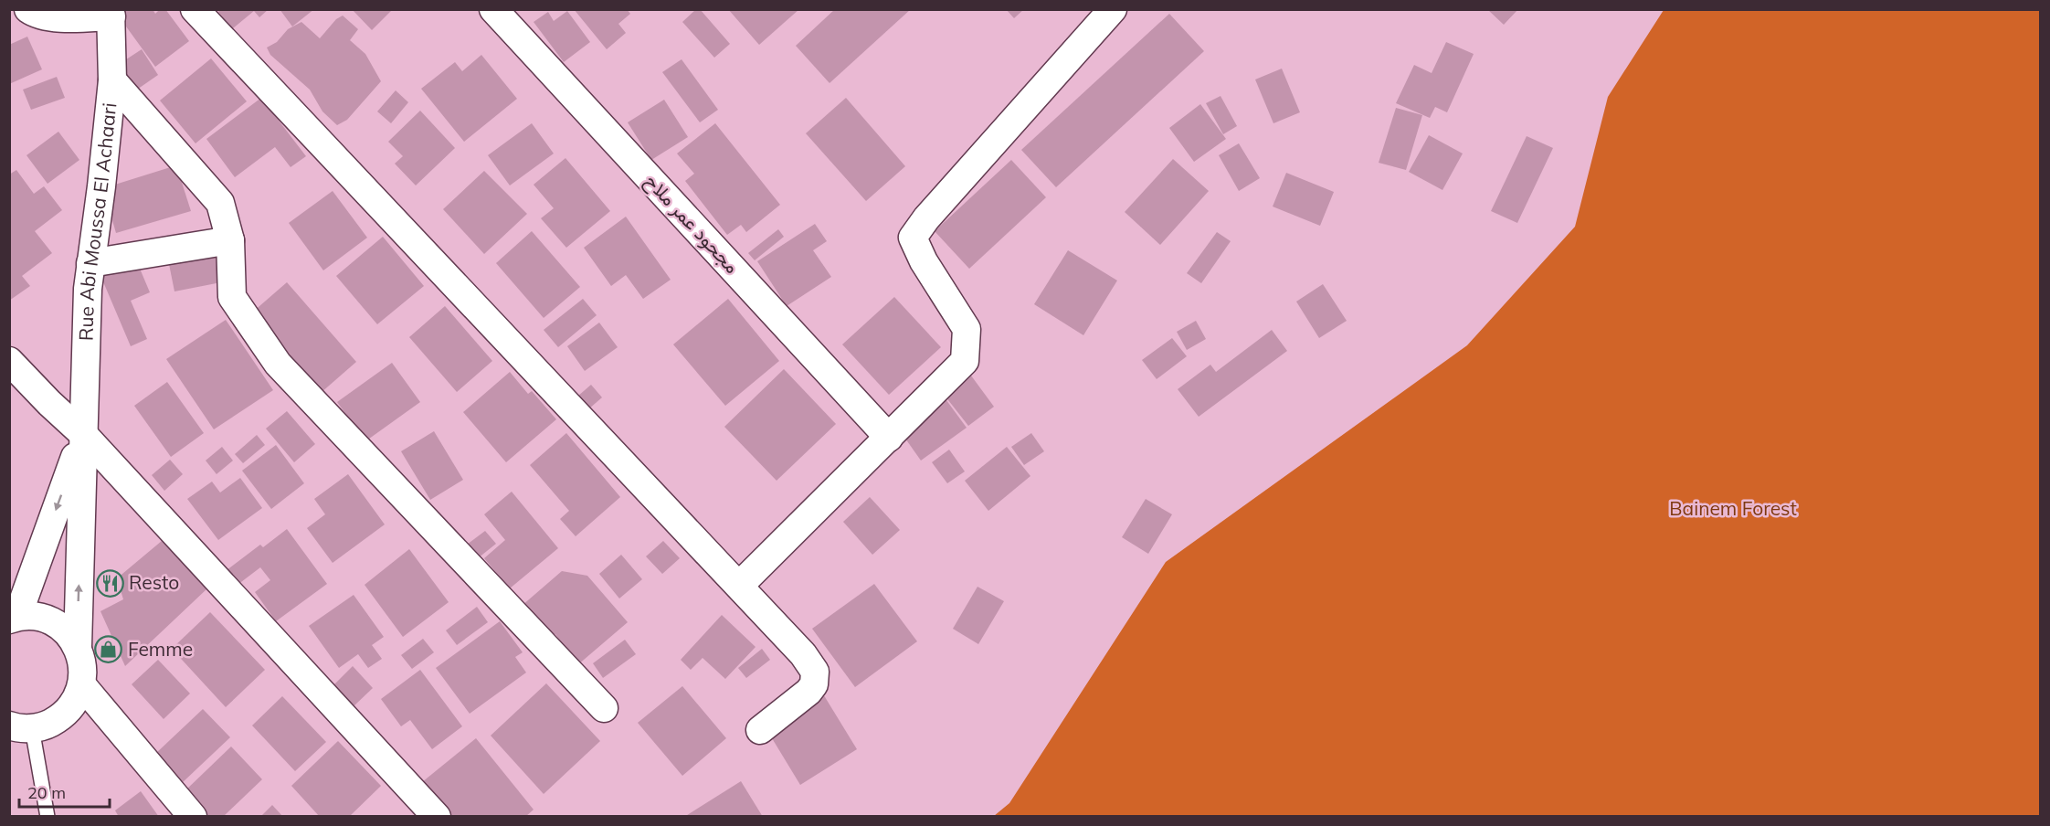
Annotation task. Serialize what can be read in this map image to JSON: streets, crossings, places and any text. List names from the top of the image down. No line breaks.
{"streets":{"street":["Rue Abi Moussa El Achaari","مجحود عمر ملاح"]},"parks":["Bainem Forest"],"places":{"restaurant":["Resto"],"shop":["Femme"]},"scale_bar":"20 m"}
